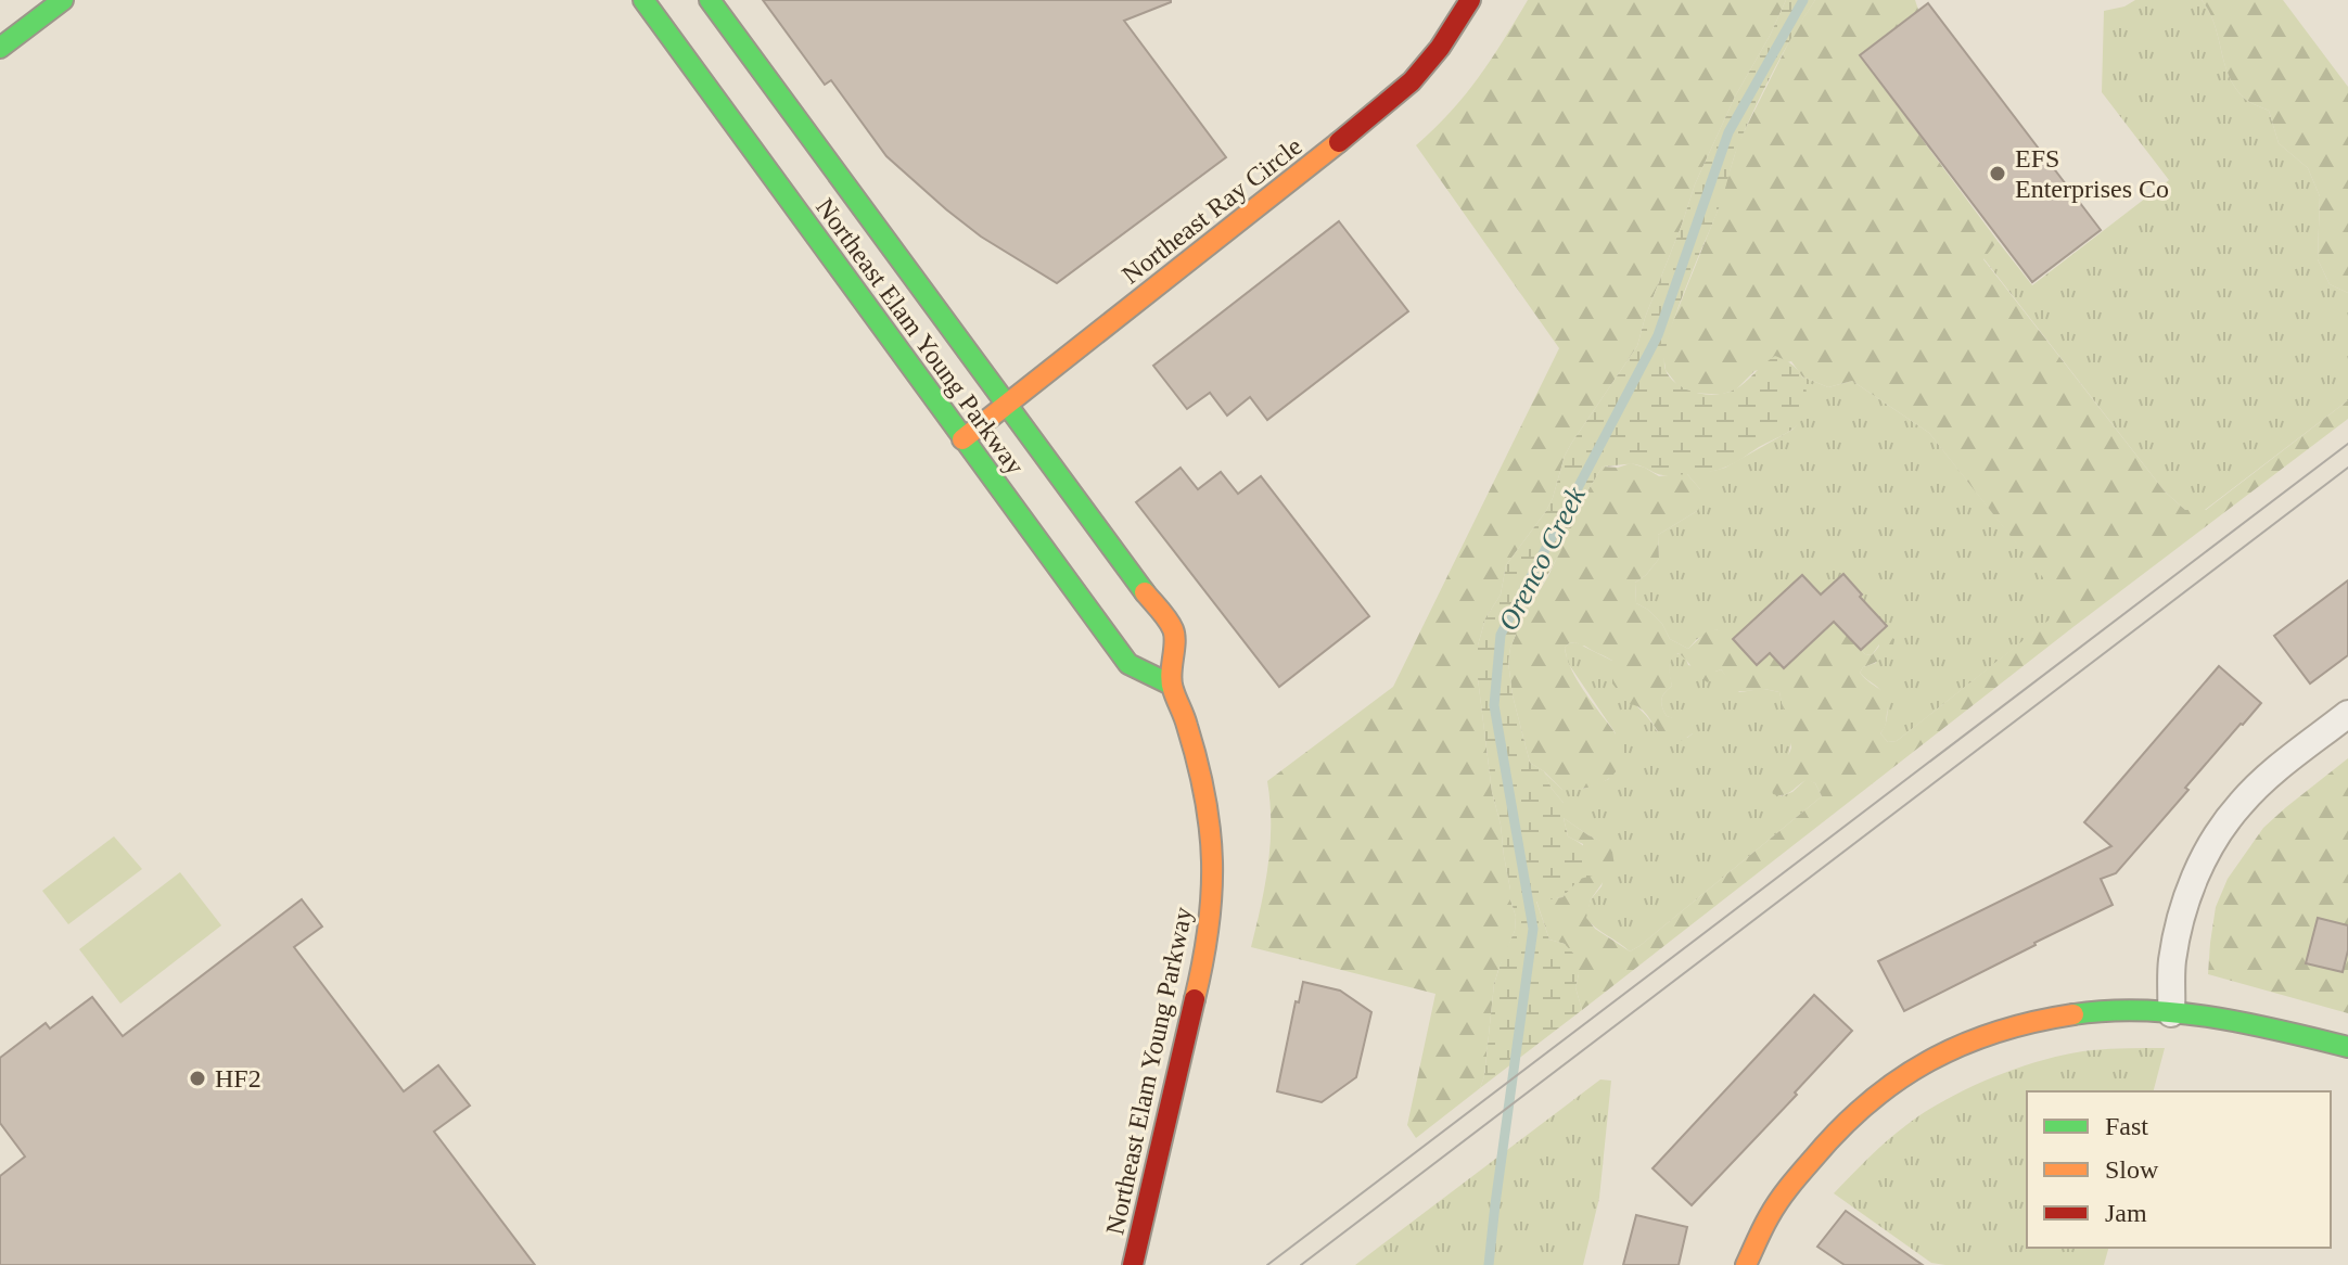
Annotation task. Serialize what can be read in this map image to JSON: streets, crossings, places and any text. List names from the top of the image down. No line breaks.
{"streets":{"main road":["Northeast Ray Circle","Northeast Elam Young Parkway"]},"crossings":[["Northeast Ray Circle","Northeast Elam Young Parkway"]],"water":["Orenco Creek"],"places":["EFS Enterprises Co","HF2"],"legend":["Fast","Slow","Jam"]}
